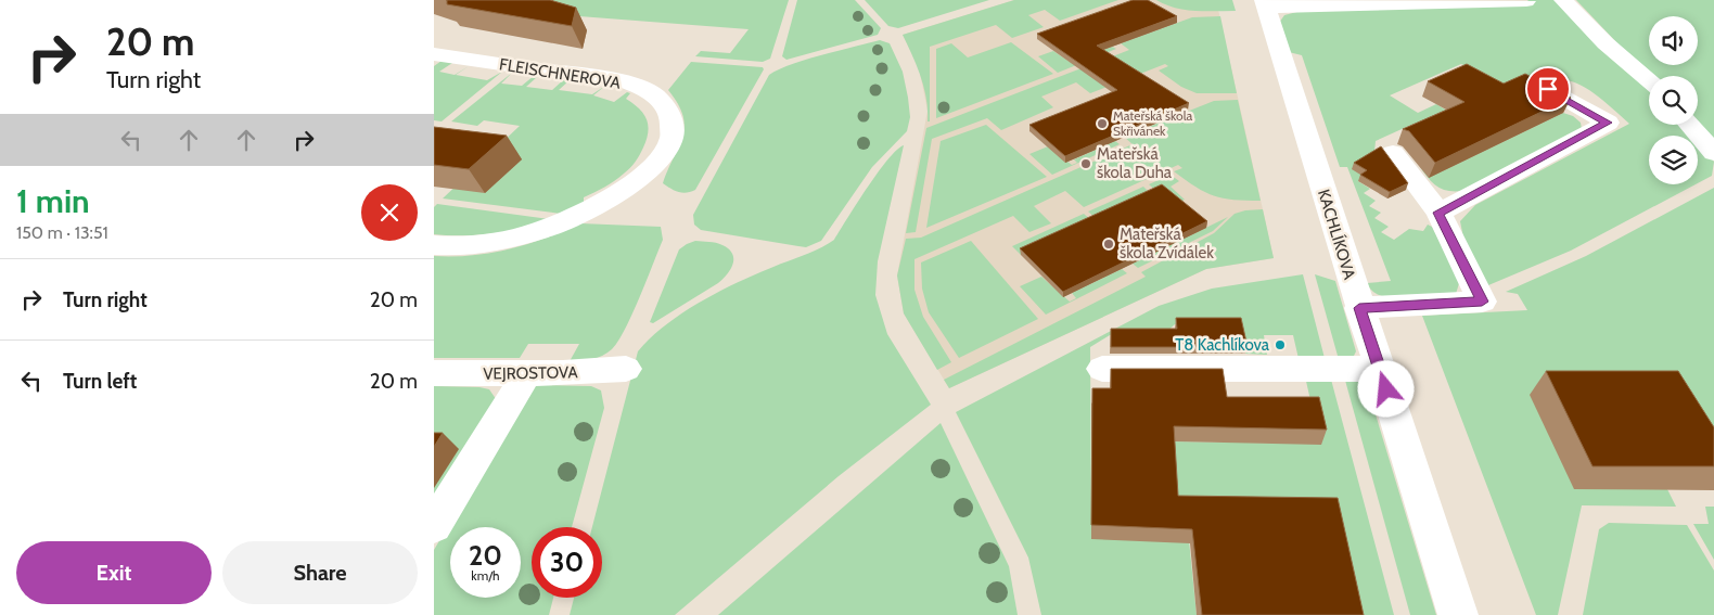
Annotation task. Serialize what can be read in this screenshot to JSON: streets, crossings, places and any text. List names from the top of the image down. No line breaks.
{"streets":{"street":["FLEISCHNEROVA","KACHLÍKOVA","VEJROSTOVA"]},"places":["Mateřská škola Skřivánek","Mateřská škola Duha","Mateřská škola Zvídálek","T8 Kachlíkova"],"page":{"turn":["20 m","Turn right"],"heading":["1 min","150 m · 13:51"],"list":[{"name":"Turn right","value":"20 m"},{"name":"Turn left","value":"20 m"}],"speed":"20 km/h","limit":"30","buttons":["Exit","Share"]}}
